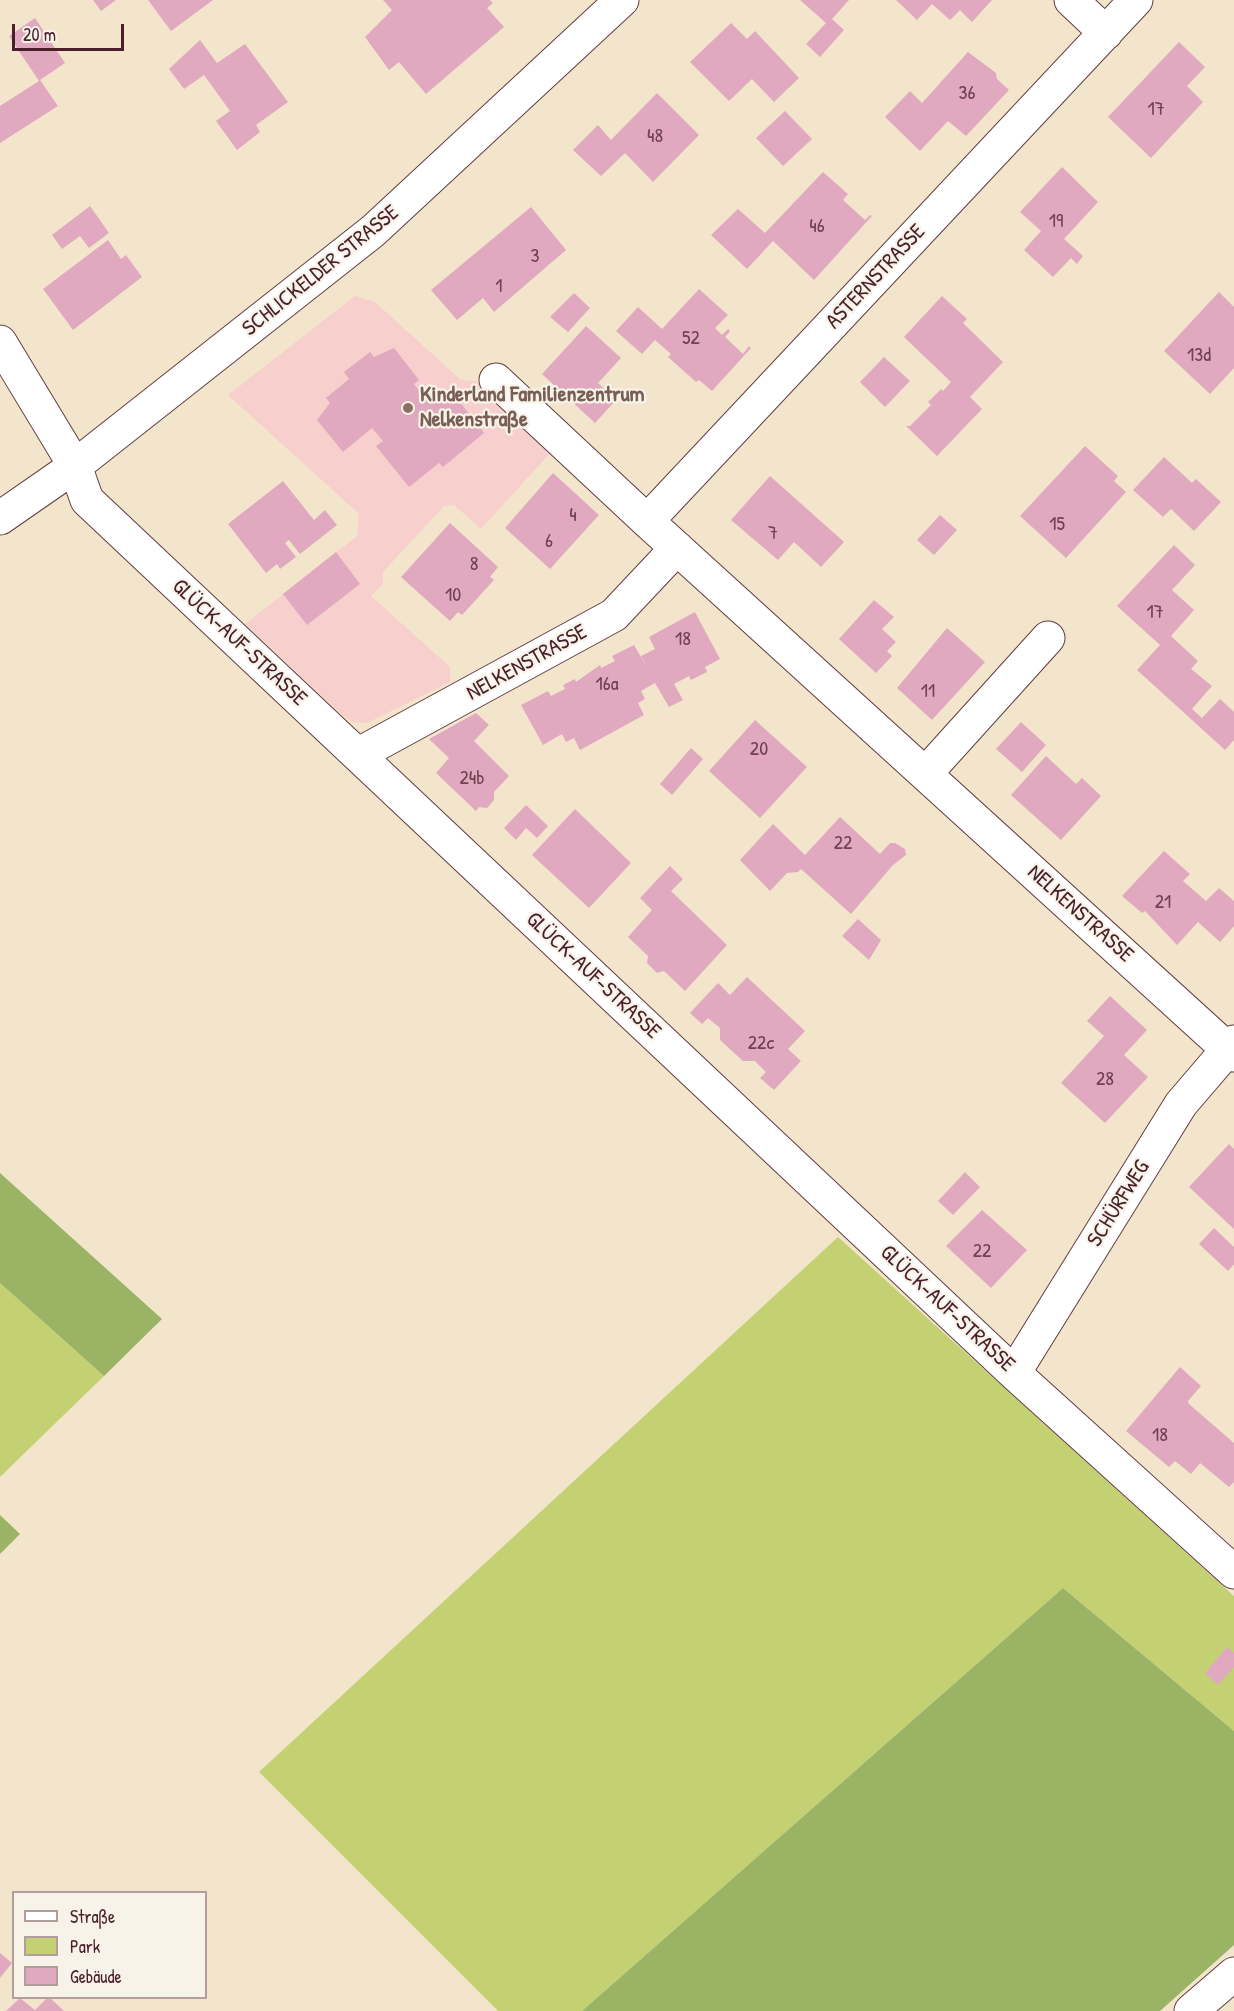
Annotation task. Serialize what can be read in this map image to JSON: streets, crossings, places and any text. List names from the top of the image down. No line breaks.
{"streets":{"street":["SCHLICKELDER STRASSE","ASTERNSTRASSE","GLÜCK-AUF-STRASSE","NELKENSTRASSE","SCHÜRFWEG"]},"crossings":[["SCHLICKELDER STRASSE","GLÜCK-AUF-STRASSE"],["ASTERNSTRASSE","NELKENSTRASSE"],["GLÜCK-AUF-STRASSE","NELKENSTRASSE"],["GLÜCK-AUF-STRASSE","SCHÜRFWEG"],["NELKENSTRASSE","SCHÜRFWEG"]],"places":["Kinderland Familienzentrum Nelkenstraße"],"house_numbers":["36","17","48","19","46","3","1","52","13d","4","15","7","6","8","10","17","18","16a","11","20","24b","22","21","22c","28","22","18"],"legend":["Straße","Park","Gebäude"],"scale_bar":"20 m"}
